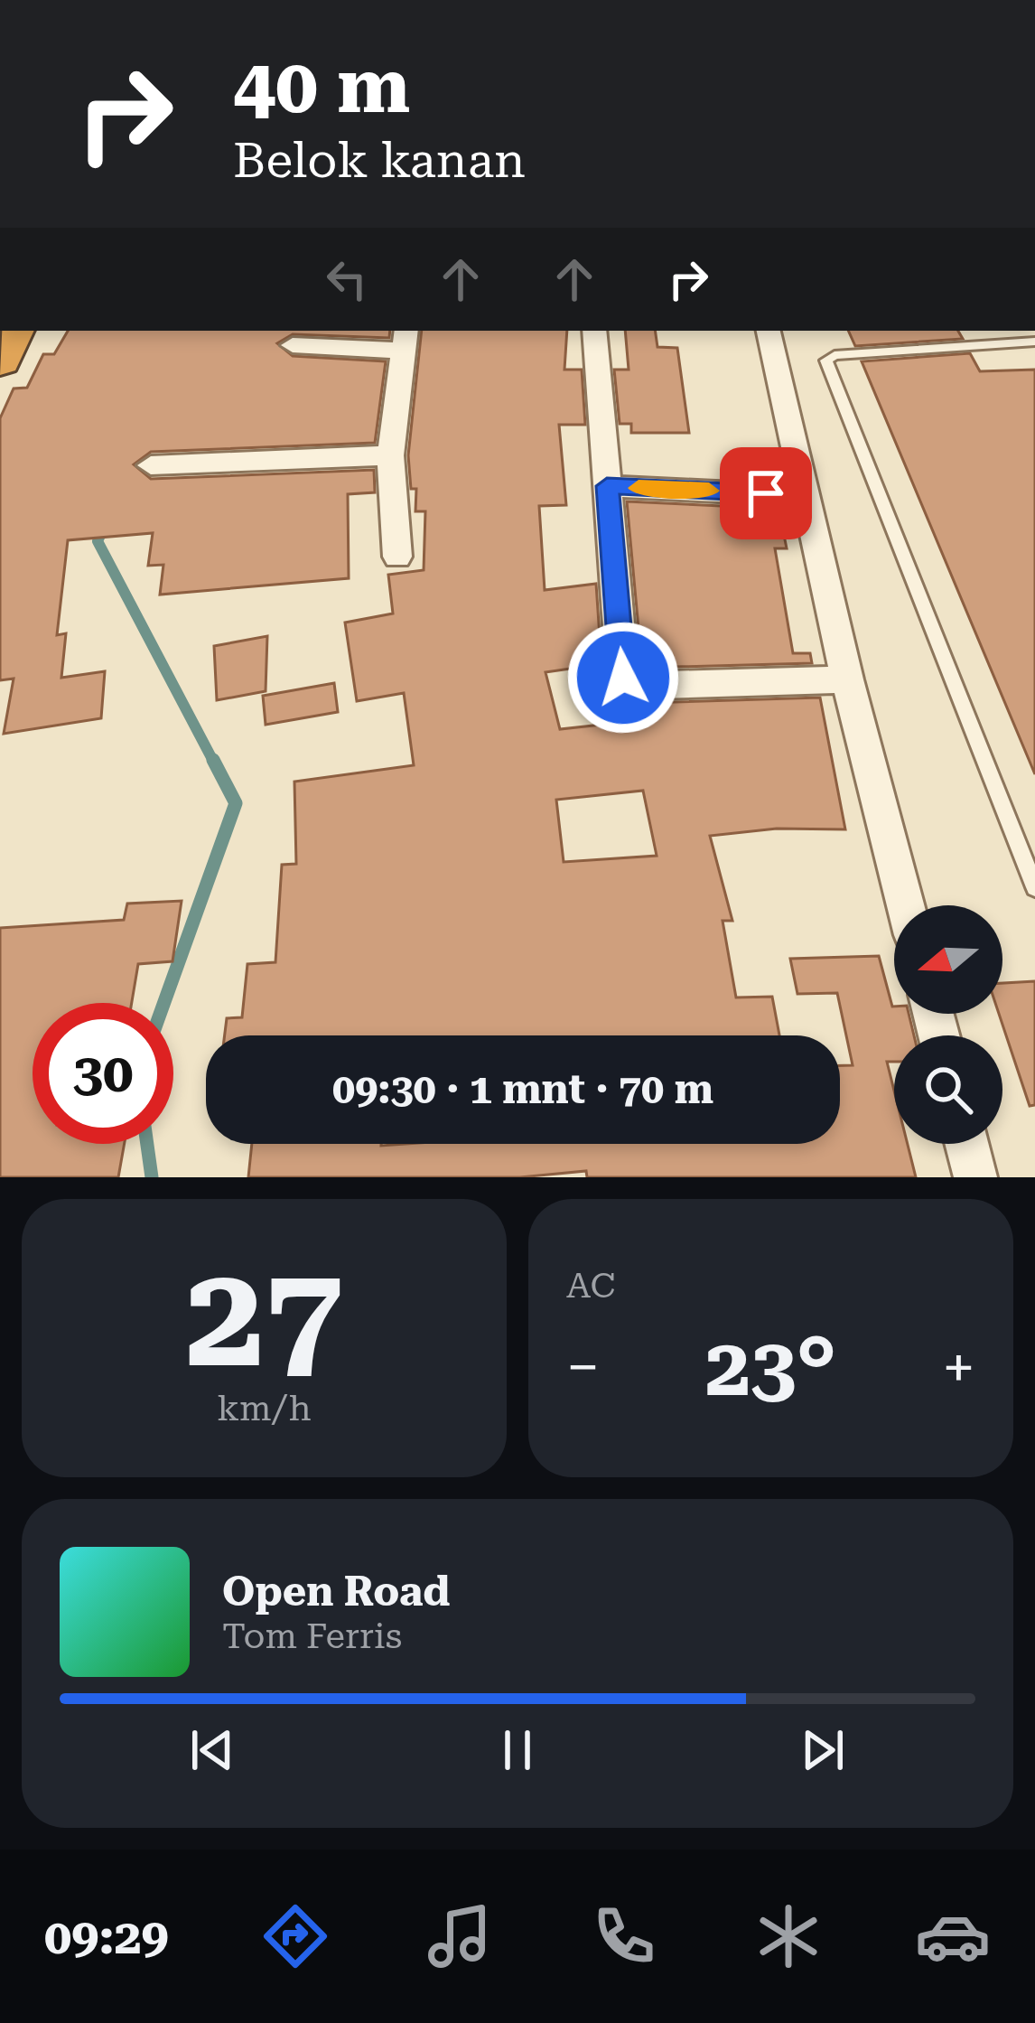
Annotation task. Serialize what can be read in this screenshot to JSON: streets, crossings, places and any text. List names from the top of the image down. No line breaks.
{"north":"left","page":{"turn":["40 m","Belok kanan"],"limit":"30","trip":"09:30 · 1 mnt · 70 m","tile":[["27","km/h"],"AC"],"heat":["−","23°","+"],"song":["Open Road","Tom Ferris"],"tabs":"09:29"}}
